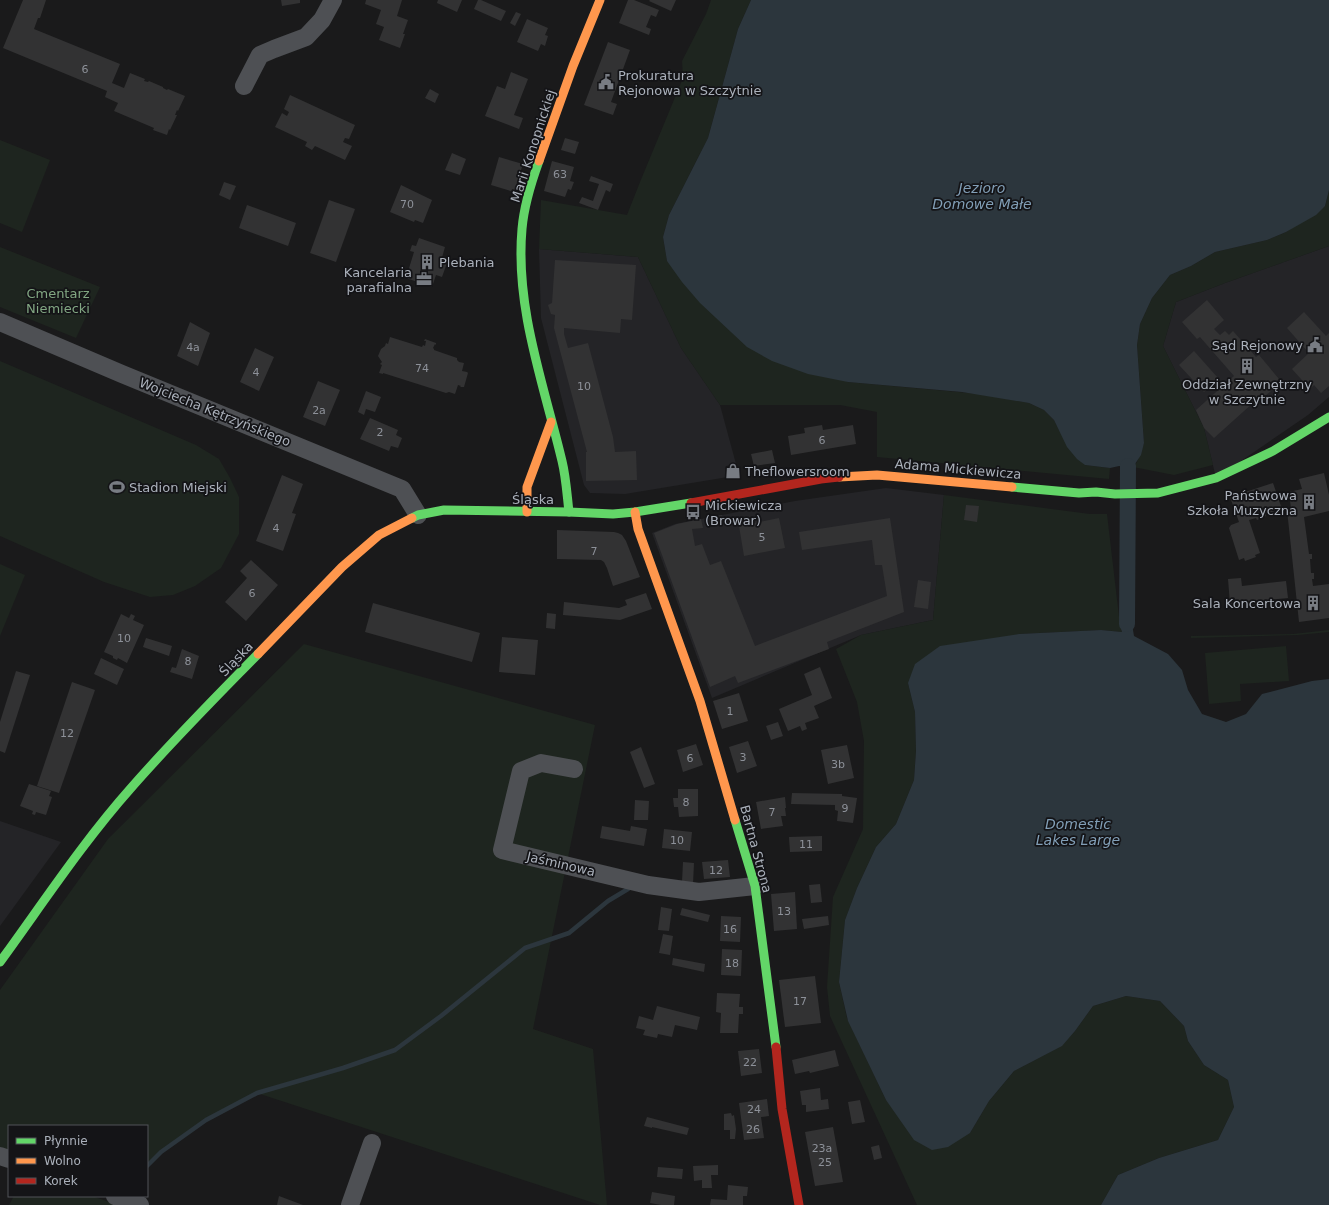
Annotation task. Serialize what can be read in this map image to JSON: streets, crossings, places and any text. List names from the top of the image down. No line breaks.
{"streets":{"main road":["Marii Konopnickiej","Adama Mickiewicza","Śląska","Bartna Strona"],"street":["Wojciecha Kętrzyńskiego","Jaśminowa"]},"crossings":[["Marii Konopnickiej","Adama Mickiewicza"],["Marii Konopnickiej","Śląska"],["Wojciecha Kętrzyńskiego","Śląska"],["Adama Mickiewicza","Śląska"],["Adama Mickiewicza","Bartna Strona"],["Bartna Strona","Jaśminowa"]],"water":["Jezioro Domowe Małe","Domestic Lakes Large"],"parks":["Cmentarz Niemiecki"],"places":{"public building":["Prokuratura Rejonowa w Szczytnie","Sąd Rejonowy"],"building":["Plebania","Oddział Zewnętrzny w Szczytnie","Państwowa Szkoła Muzyczna","Sala Koncertowa"],"office":["Kancelaria parafialna"],"shop":["Theflowersroom"],"sports":["Stadion Miejski"],"bus stop":["Mickiewicza (Browar)"]},"house_numbers":["6","63","70","4a","74","4","10","2a","2","6","4","5","7","6","10","8","1","12","3","6","3b","8","9","7","10","11","12","13","16","18","17","22","24","26","23a","25"],"legend":["Płynnie","Wolno","Korek"]}
